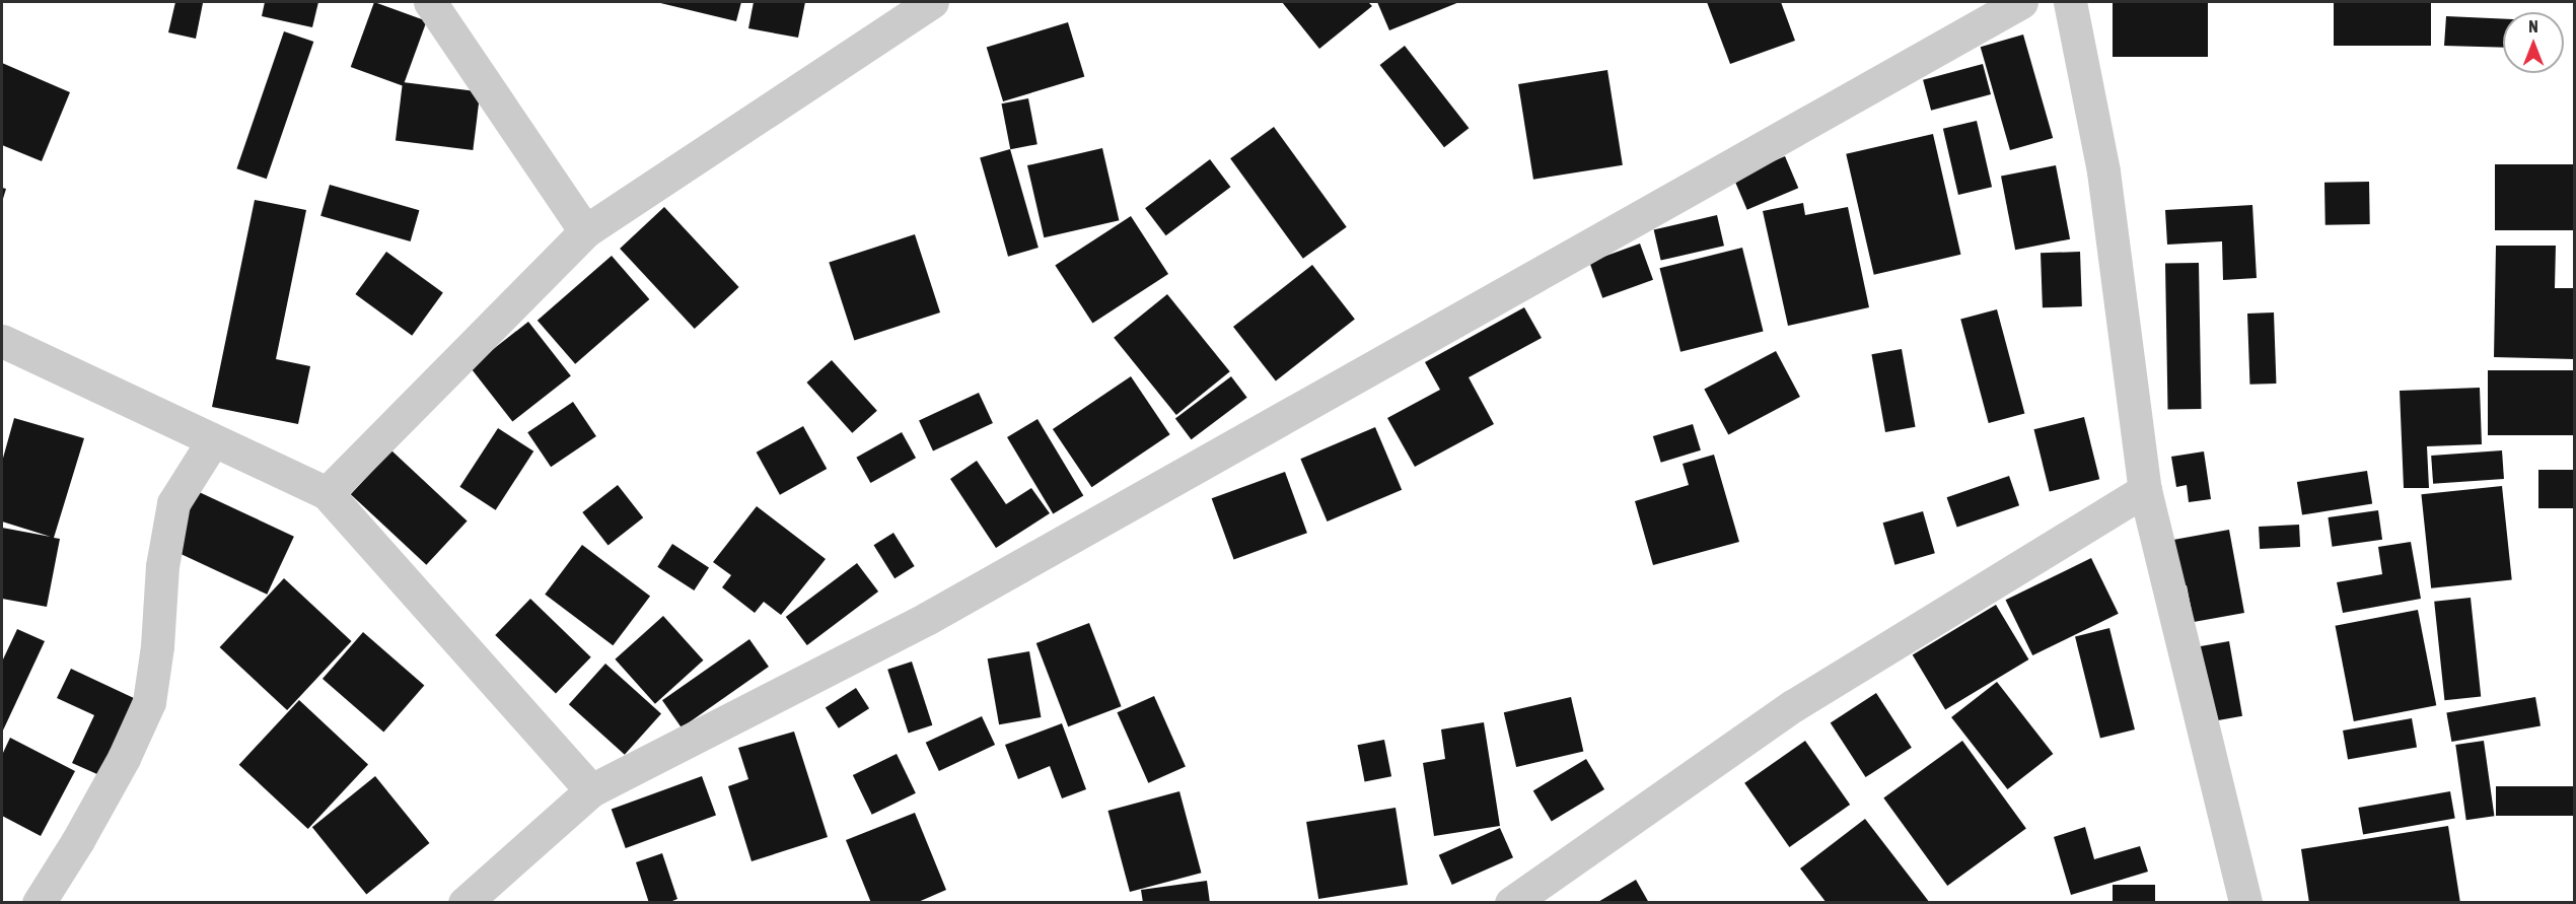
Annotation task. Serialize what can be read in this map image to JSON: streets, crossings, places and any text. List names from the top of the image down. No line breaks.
{"north":"top"}
